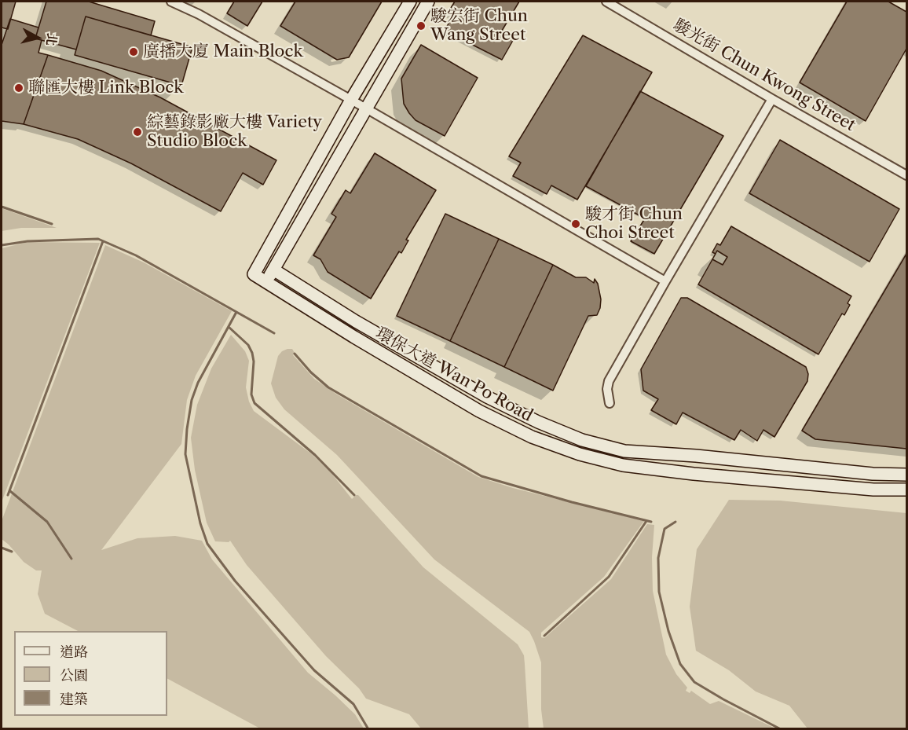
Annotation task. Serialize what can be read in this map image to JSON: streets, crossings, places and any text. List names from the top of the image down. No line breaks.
{"streets":{"main road":["環保大道 Wan Po Road"],"street":["駿光街 Chun Kwong Street"]},"places":["駿宏街 Chun Wang Street","廣播大廈 Main Block","聯匯大樓 Link Block","綜藝錄影廠大樓 Variety Studio Block","駿才街 Chun Choi Street"],"legend":["道路","公園","建築"],"north":"right"}
